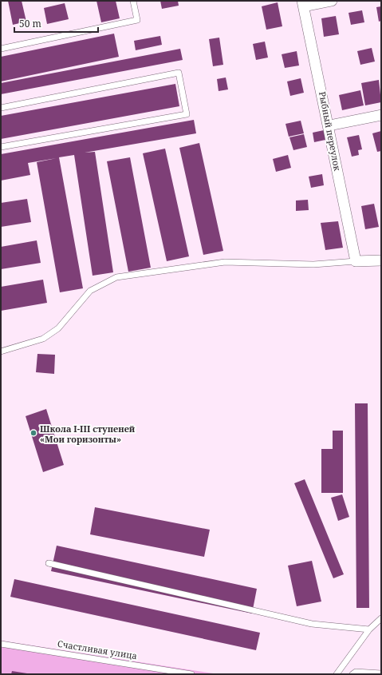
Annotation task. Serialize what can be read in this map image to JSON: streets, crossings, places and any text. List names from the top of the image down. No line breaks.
{"streets":{"street":["Рыбный переулок"],"lane":["Счастливая улица"]},"places":["Школа I-III ступеней «Мои горизонты»"],"scale_bar":"50 m"}
